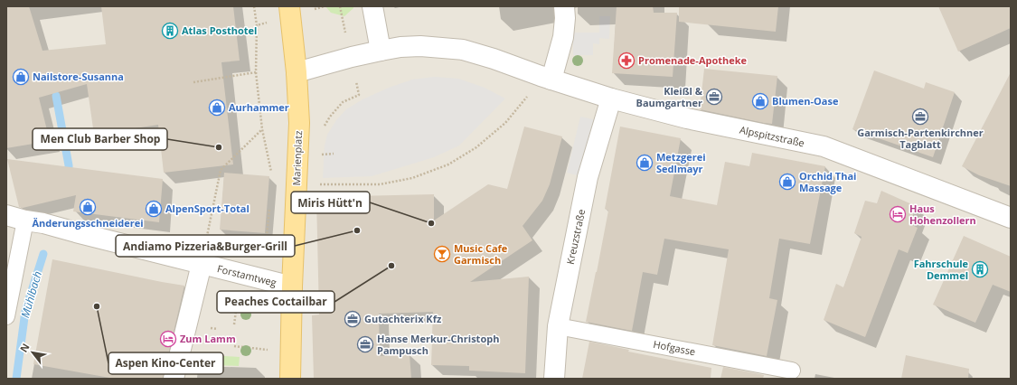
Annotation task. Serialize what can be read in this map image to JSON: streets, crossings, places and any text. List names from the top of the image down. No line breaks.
{"streets":{"main road":["Marienplatz"],"street":["Alpspitzstraße","Kreuzstraße","Forstamtweg"],"lane":["Hofgasse"]},"crossings":[["Alpspitzstraße","Kreuzstraße"],["Marienplatz","Forstamtweg"],["Kreuzstraße","Hofgasse"]],"water":["Mühlbach"],"places":{"building":["Atlas Posthotel","Fahrschule Demmel"],"pharmacy":["Promenade-Apotheke"],"shop":["Nailstore-Susanna","Blumen-Oase","Aurhammer","Metzgerei Sedlmayr","Orchid Thai Massage","Änderungsschneiderei","AlpenSport-Total"],"office":["Kleißl & Baumgartner","Garmisch-Partenkirchner Tagblatt","Gutachterix Kfz","Hanse Merkur-Christoph Pampusch"],"other":["Men Club Barber Shop","Miris Hütt'n","Andiamo Pizzeria&Burger-Grill","Peaches Coctailbar","Aspen Kino-Center"],"hotel":["Haus Hohenzollern","Zum Lamm"],"bar":["Music Cafe Garmisch"]},"north":"top left"}
